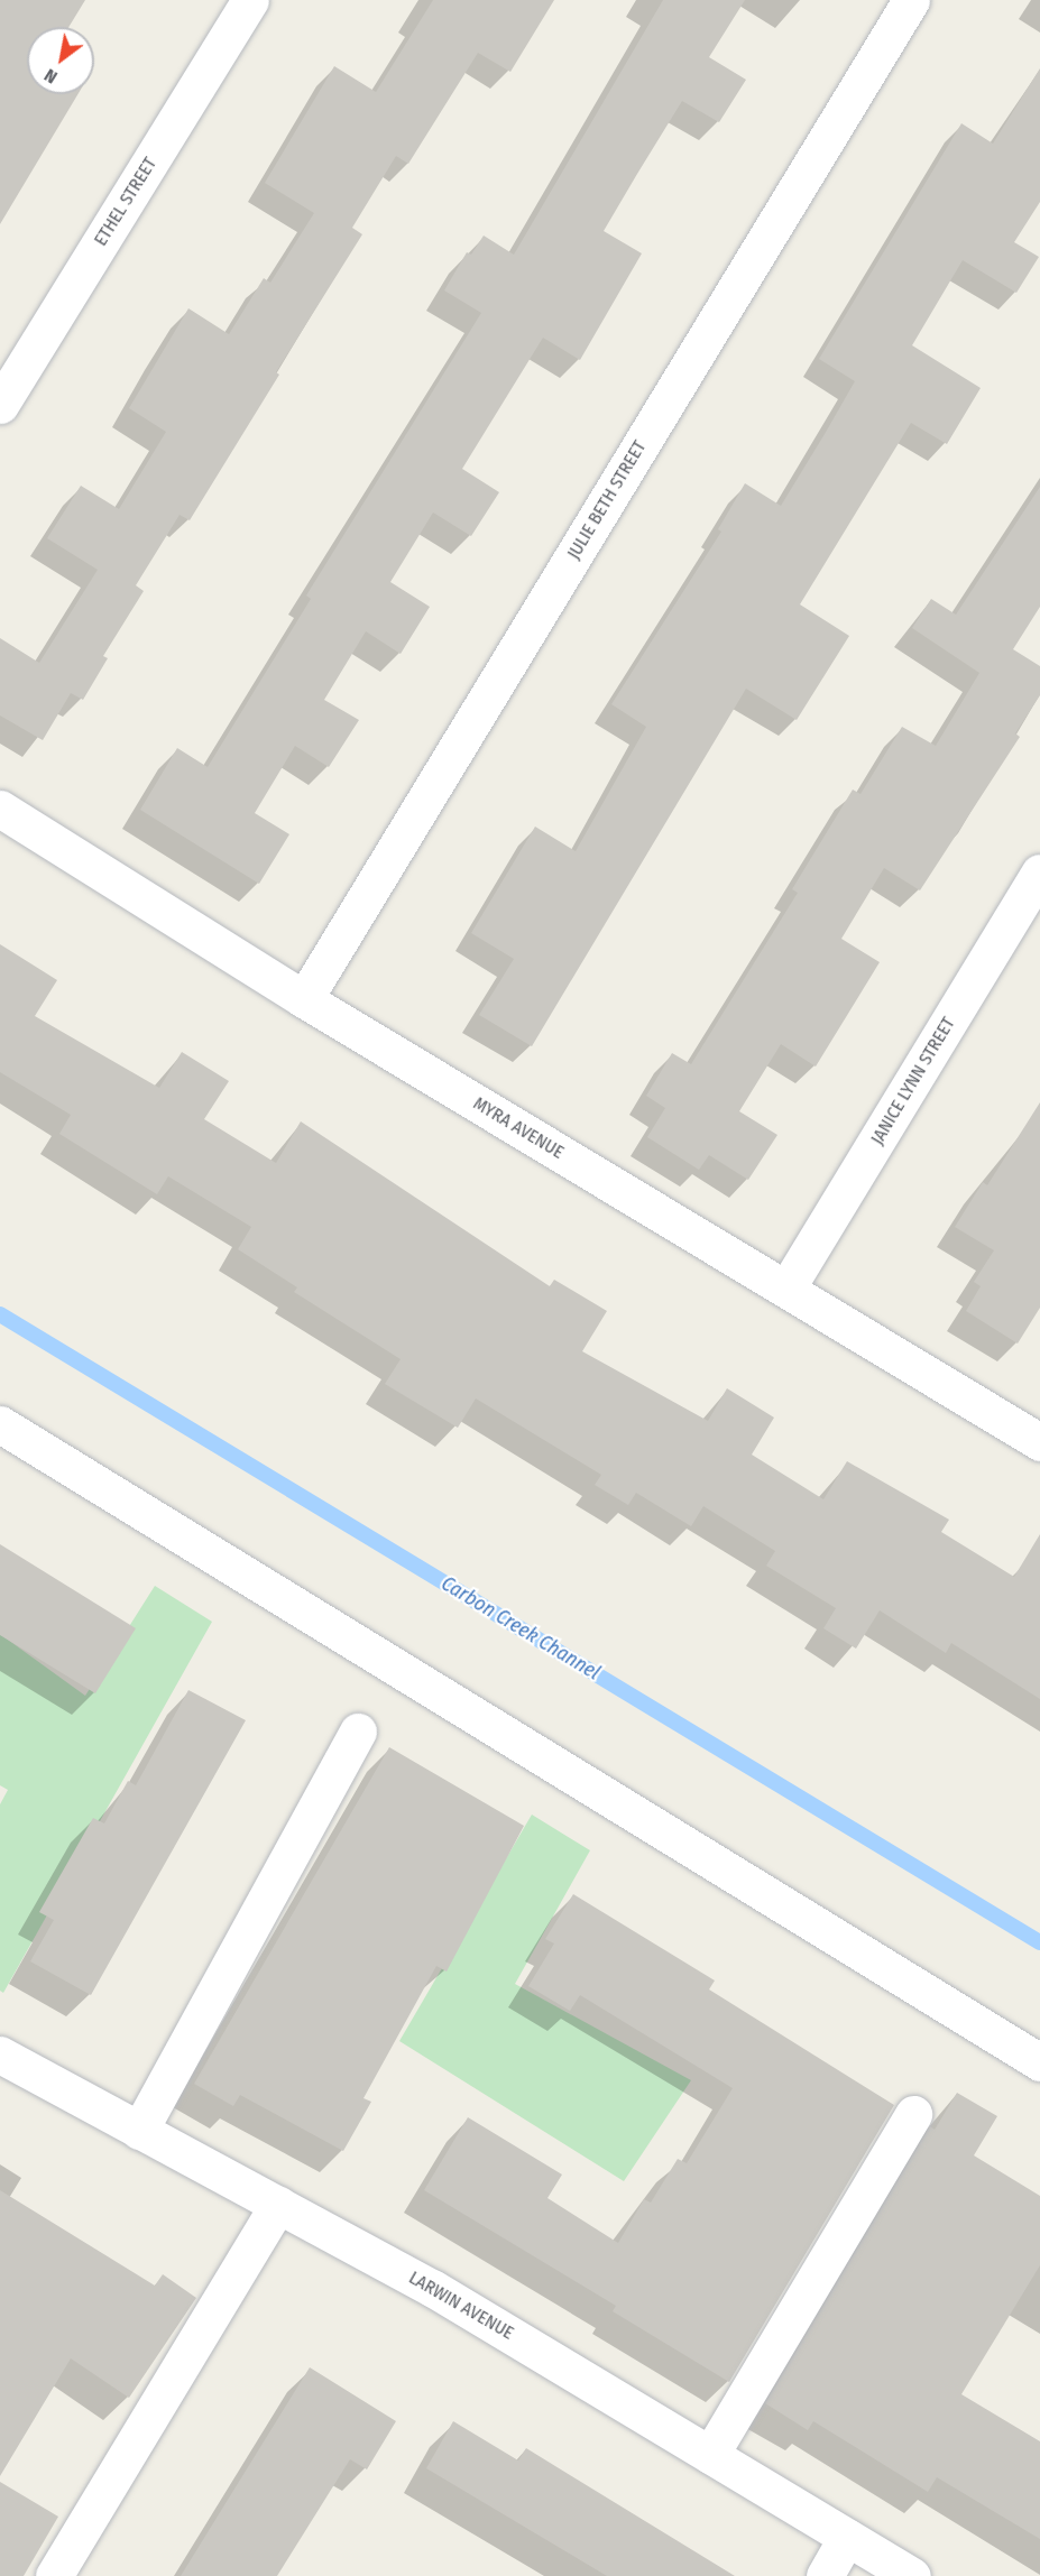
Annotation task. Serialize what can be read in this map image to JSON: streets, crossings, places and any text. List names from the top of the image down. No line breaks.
{"streets":{"street":["ETHEL STREET","JULIE BETH STREET","JANICE LYNN STREET","MYRA AVENUE","LARWIN AVENUE"]},"crossings":[["JULIE BETH STREET","MYRA AVENUE"],["JANICE LYNN STREET","MYRA AVENUE"]],"water":["Carbon Creek Channel"],"north":"bottom left"}
